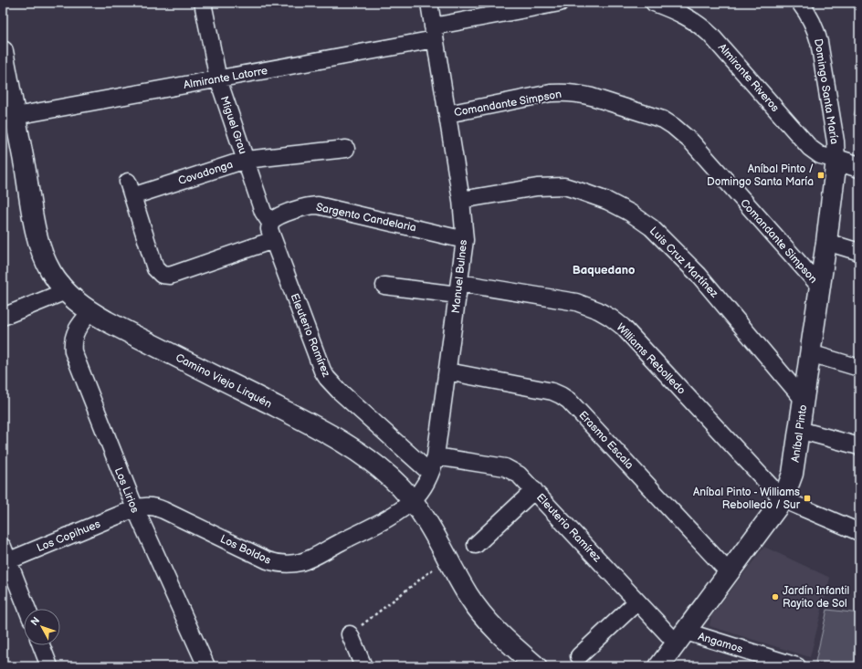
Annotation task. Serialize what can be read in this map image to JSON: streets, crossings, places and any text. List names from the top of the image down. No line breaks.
{"streets":{"street":["Almirante Latorre","Almirante Riveros","Domingo Santa María","Comandante Simpson","Miguel Grau","Covadonga","Sargento Candelaria","Luis Cruz Martínez","Manuel Bulnes","Eleuterio Ramírez","Williams Rebolledo","Camino Viejo Lirquén","Aníbal Pinto","Erasmo Escala","Los Lirios","Los Copihues","Los Boldos","Angamos"]},"crossings":[["Almirante Latorre","Miguel Grau"],["Almirante Latorre","Manuel Bulnes"],["Almirante Latorre","Camino Viejo Lirquén"],["Almirante Riveros","Domingo Santa María"],["Almirante Riveros","Aníbal Pinto"],["Domingo Santa María","Aníbal Pinto"],["Comandante Simpson","Manuel Bulnes"],["Comandante Simpson","Aníbal Pinto"],["Miguel Grau","Covadonga"],["Miguel Grau","Sargento Candelaria"],["Miguel Grau","Eleuterio Ramírez"],["Covadonga","Eleuterio Ramírez"],["Sargento Candelaria","Manuel Bulnes"],["Sargento Candelaria","Eleuterio Ramírez"],["Luis Cruz Martínez","Manuel Bulnes"],["Luis Cruz Martínez","Aníbal Pinto"],["Manuel Bulnes","Eleuterio Ramírez"],["Manuel Bulnes","Williams Rebolledo"],["Manuel Bulnes","Camino Viejo Lirquén"],["Manuel Bulnes","Erasmo Escala"],["Manuel Bulnes","Los Boldos"],["Eleuterio Ramírez","Aníbal Pinto"],["Eleuterio Ramírez","Angamos"],["Williams Rebolledo","Aníbal Pinto"],["Camino Viejo Lirquén","Los Lirios"],["Camino Viejo Lirquén","Los Boldos"],["Aníbal Pinto","Erasmo Escala"],["Aníbal Pinto","Angamos"],["Los Lirios","Los Copihues"],["Los Lirios","Los Boldos"],["Los Copihues","Los Boldos"]],"districts":["Baquedano"],"places":{"transit":["Aníbal Pinto / Domingo Santa María","Aníbal Pinto - Williams Rebolledo / Sur"],"other":["Jardín Infantil Rayito de Sol"]},"north":"top left"}
